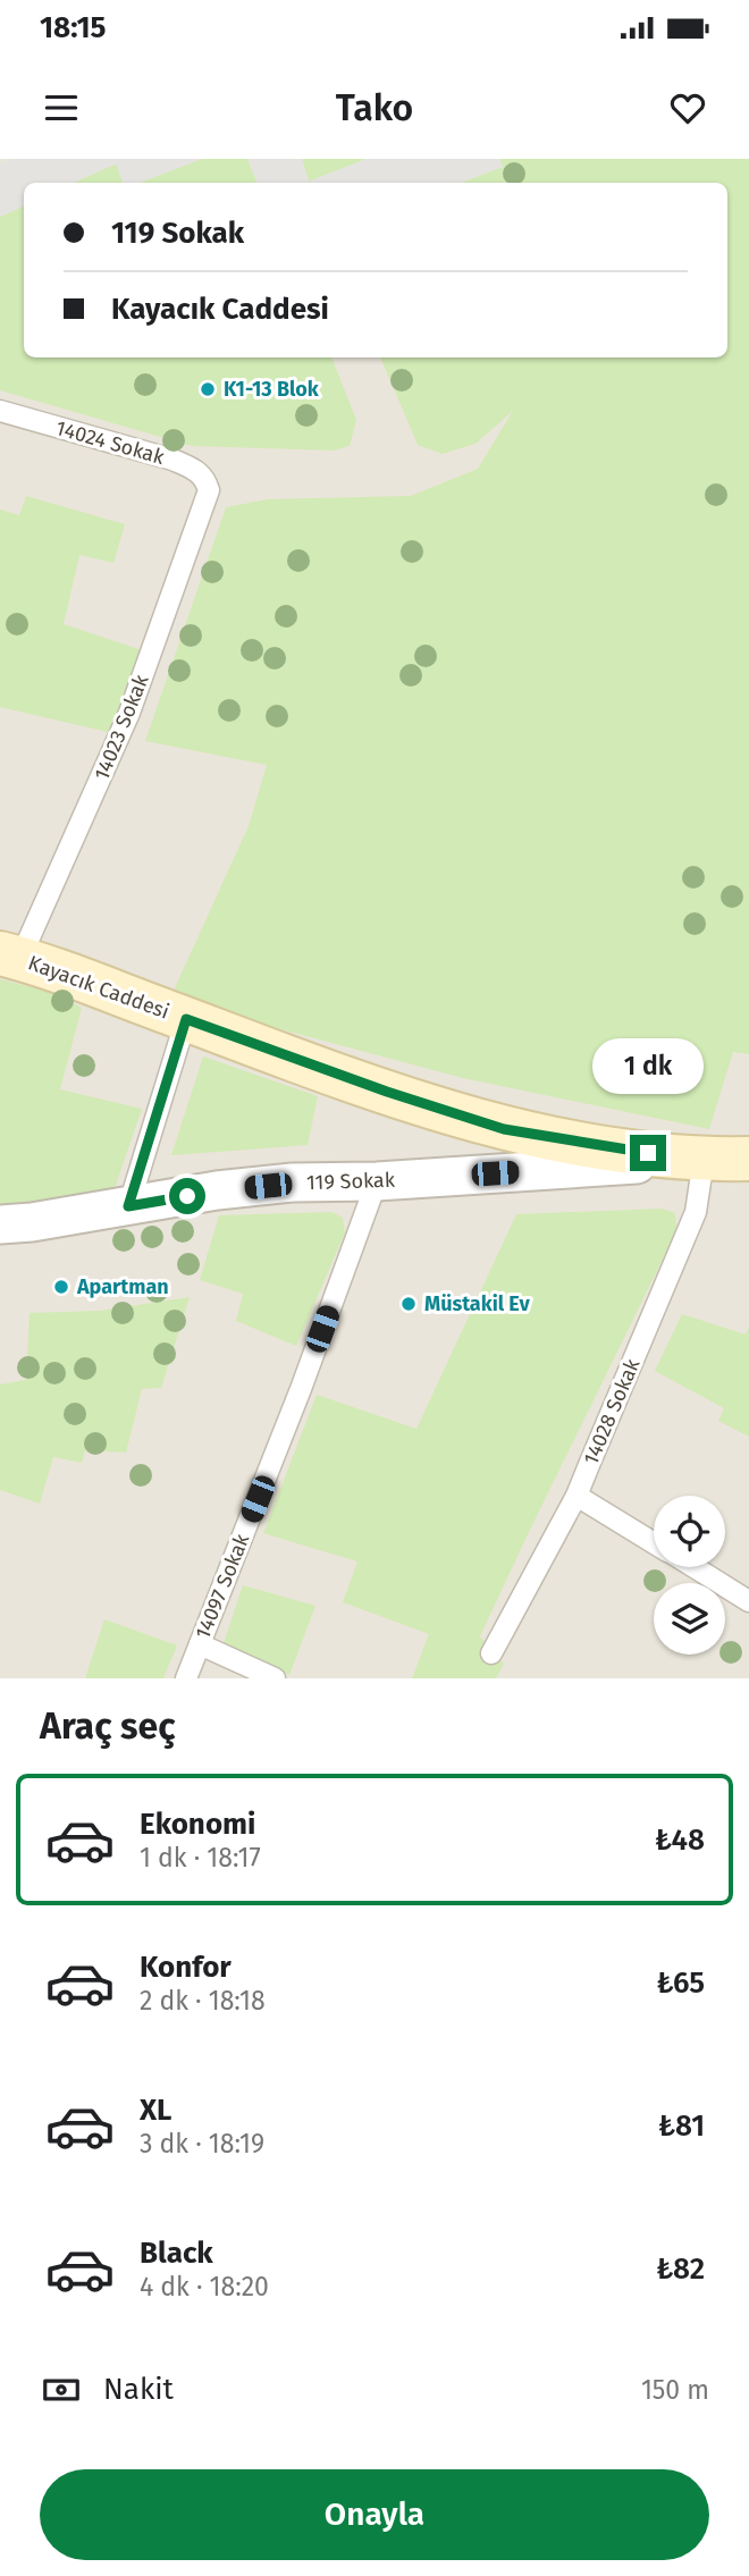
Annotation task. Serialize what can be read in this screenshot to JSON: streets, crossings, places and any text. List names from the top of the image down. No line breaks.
{"streets":{"street":["Kayacık Caddesi","119 Sokak"],"lane":["14024 Sokak","14023 Sokak","14028 Sokak","14097 Sokak"]},"crossings":[["14024 Sokak","14023 Sokak"],["14023 Sokak","Kayacık Caddesi"],["Kayacık Caddesi","119 Sokak"],["Kayacık Caddesi","14028 Sokak"],["119 Sokak","14028 Sokak"],["119 Sokak","14097 Sokak"]],"places":["K1-13 Blok","Apartman","Müstakil Ev"],"page":{"status":"18:15","header":"Tako","banner":["119 Sokak","Kayacık Caddesi"],"bubble":"1 dk","heading":"Araç seç","list":[{"name":"Ekonomi","note":"1 dk · 18:17","value":"₺48"},{"name":"Konfor","note":"2 dk · 18:18","value":"₺65"},{"name":"XL","note":"3 dk · 18:19","value":"₺81"},{"name":"Black","note":"4 dk · 18:20","value":"₺82"}],"pay":["Nakit","150 m"],"buttons":"Onayla"}}
